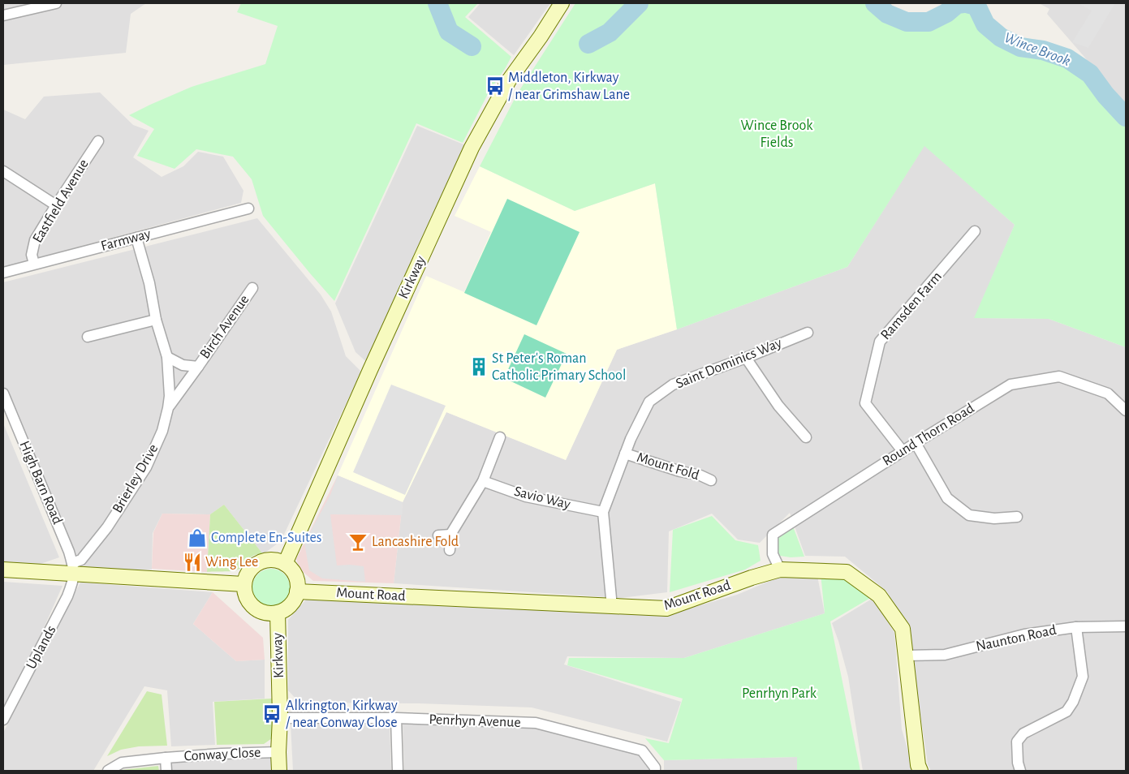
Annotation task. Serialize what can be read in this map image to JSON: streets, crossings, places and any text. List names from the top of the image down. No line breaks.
{"streets":{"street":["Eastfield Avenue","Farmway","Kirkway","Ramsden Farm","Birch Avenue","Saint Dominics Way","Round Thorn Road","Mount Fold","Brierley Drive","High Barn Road","Savio Way","Mount Road","Naunton Road","Uplands","Penrhyn Avenue","Conway Close"]},"crossings":[["Eastfield Avenue","Farmway"],["Farmway","Brierley Drive"],["Kirkway","Mount Road"],["Kirkway","Penrhyn Avenue"],["Kirkway","Conway Close"],["Ramsden Farm","Round Thorn Road"],["Birch Avenue","Brierley Drive"],["Saint Dominics Way","Mount Fold"],["Saint Dominics Way","Savio Way"],["Saint Dominics Way","Mount Road"],["Round Thorn Road","Mount Road"],["Brierley Drive","High Barn Road"],["Brierley Drive","Uplands"],["High Barn Road","Uplands"],["Mount Road","Naunton Road"]],"water":["Wince Brook"],"parks":["Wince Brook Fields","Penrhyn Park"],"places":{"bus stop":["Middleton, Kirkway / near Grimshaw Lane","Alkrington, Kirkway / near Conway Close"],"building":["St Peter's Roman Catholic Primary School"],"shop":["Complete En-Suites"],"bar":["Lancashire Fold"],"restaurant":["Wing Lee"]}}
